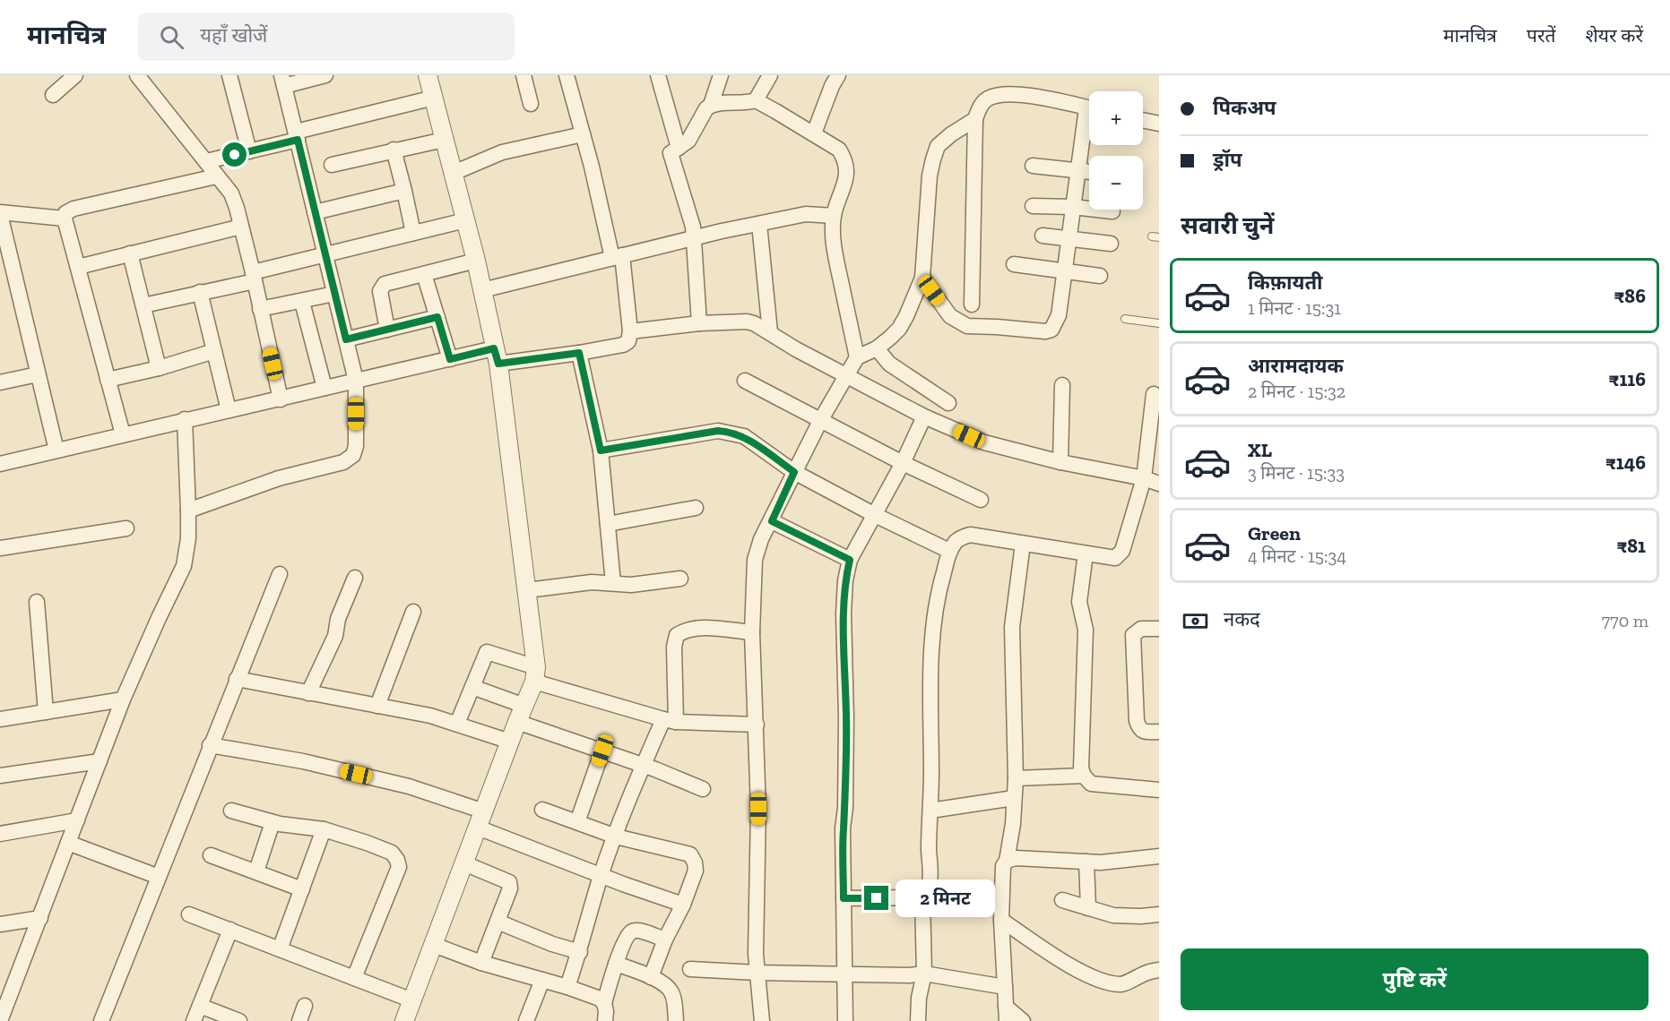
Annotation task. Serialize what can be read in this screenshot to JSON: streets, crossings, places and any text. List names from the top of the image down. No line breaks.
{"page":{"header":"मानचित्र","search":"यहाँ खोजें","nav":["मानचित्र","परतें","शेयर करें"],"banner":["पिकअप","ड्रॉप"],"map_buttons":["+","−"],"heading":"सवारी चुनें","list":[{"name":"किफ़ायती","note":"1 मिनट · 15:31","value":"₹86"},{"name":"आरामदायक","note":"2 मिनट · 15:32","value":"₹116"},{"name":"XL","note":"3 मिनट · 15:33","value":"₹146"},{"name":"Green","note":"4 मिनट · 15:34","value":"₹81"}],"pay":["नकद","770 m"],"bubble":"2 मिनट","buttons":"पुष्टि करें"}}
